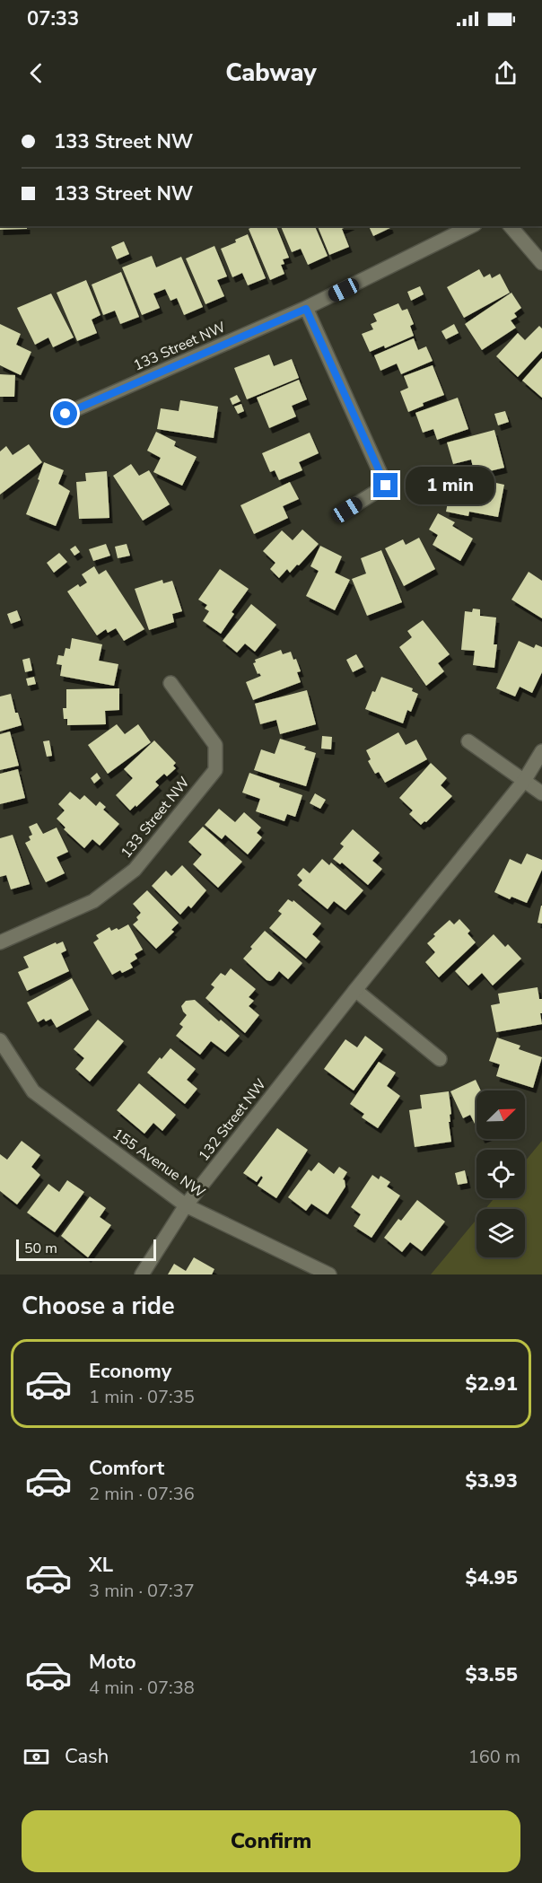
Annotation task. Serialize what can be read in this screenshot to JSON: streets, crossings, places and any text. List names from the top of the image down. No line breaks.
{"streets":{"street":["133 Street NW","132 Street NW","155 Avenue NW"]},"crossings":[["132 Street NW","155 Avenue NW"]],"scale_bar":"50 m","north":"top right","page":{"status":"07:33","header":"Cabway","banner":["133 Street NW","133 Street NW"],"bubble":"1 min","scale":"50 m","heading":"Choose a ride","list":[{"name":"Economy","note":"1 min · 07:35","value":"$2.91"},{"name":"Comfort","note":"2 min · 07:36","value":"$3.93"},{"name":"XL","note":"3 min · 07:37","value":"$4.95"},{"name":"Moto","note":"4 min · 07:38","value":"$3.55"}],"pay":["Cash","160 m"],"buttons":"Confirm"}}
